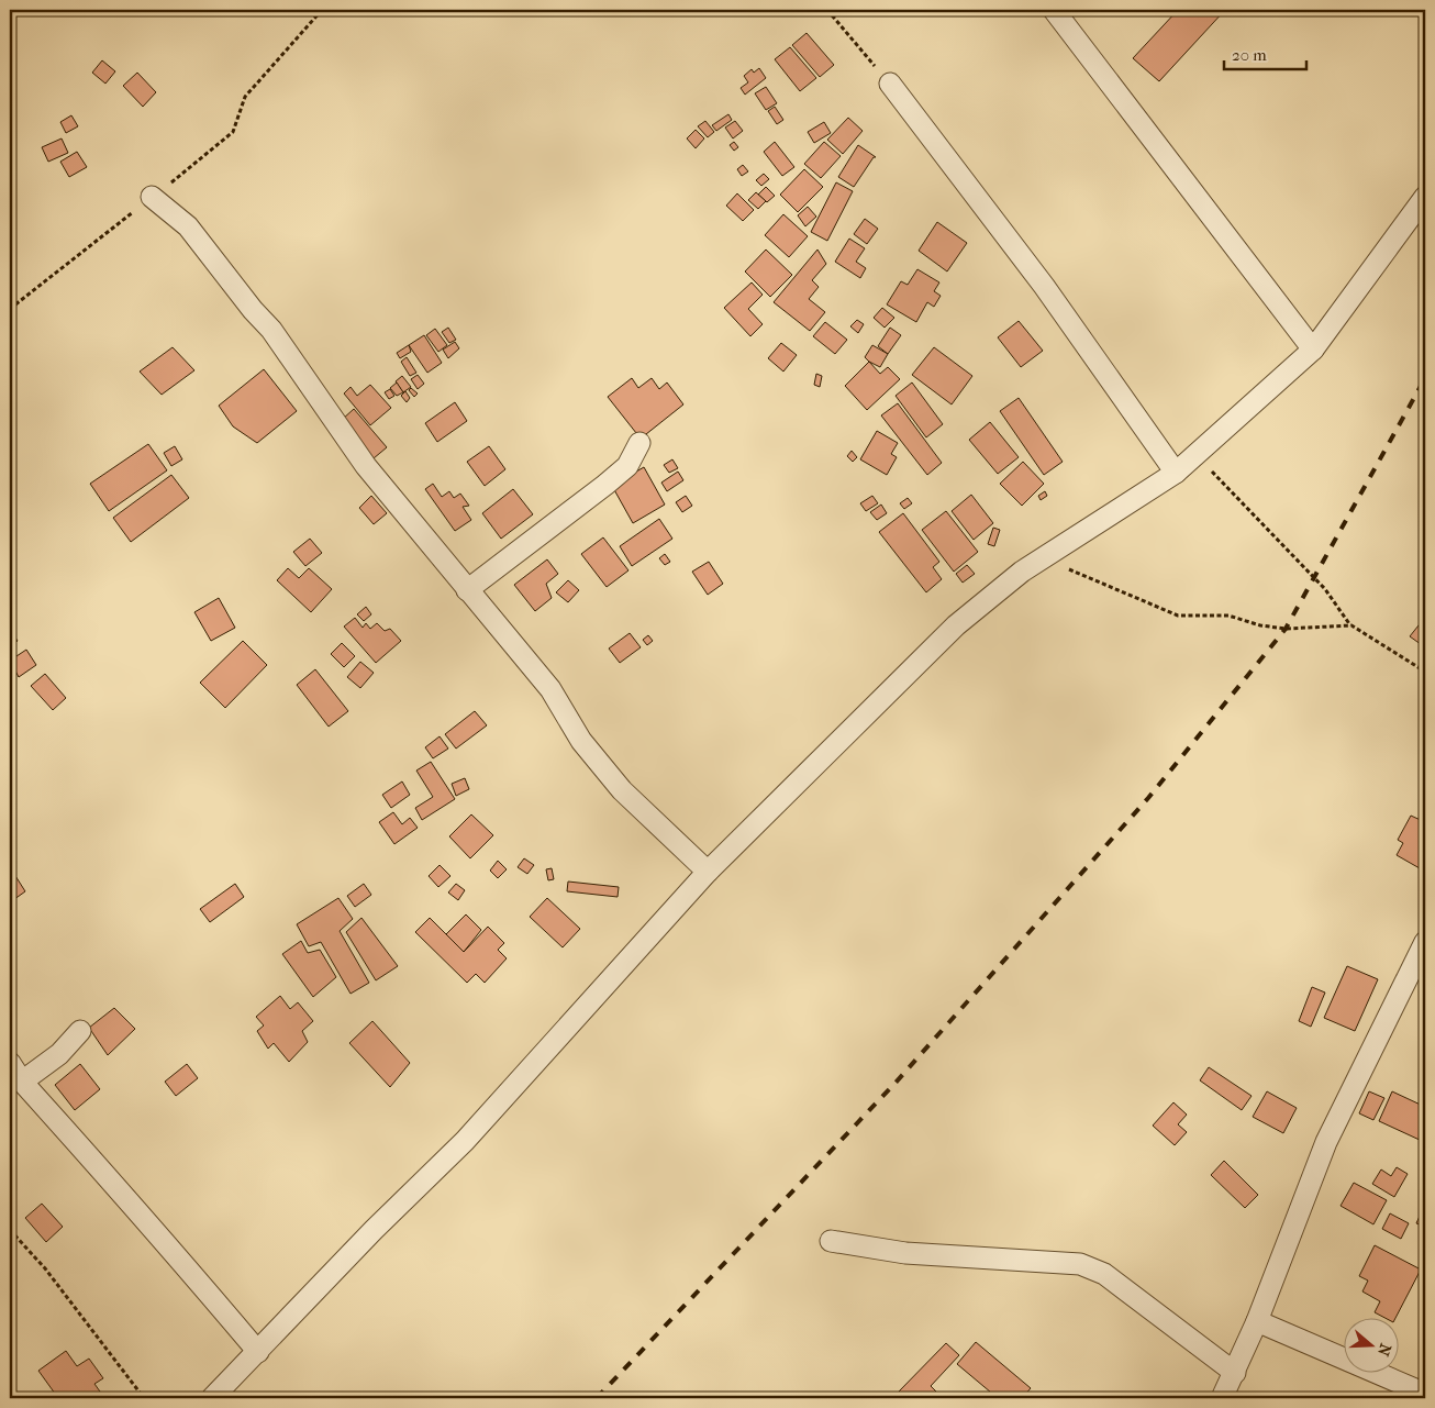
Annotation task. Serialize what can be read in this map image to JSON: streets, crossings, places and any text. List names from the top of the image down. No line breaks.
{"scale_bar":"20 m","north":"right"}
